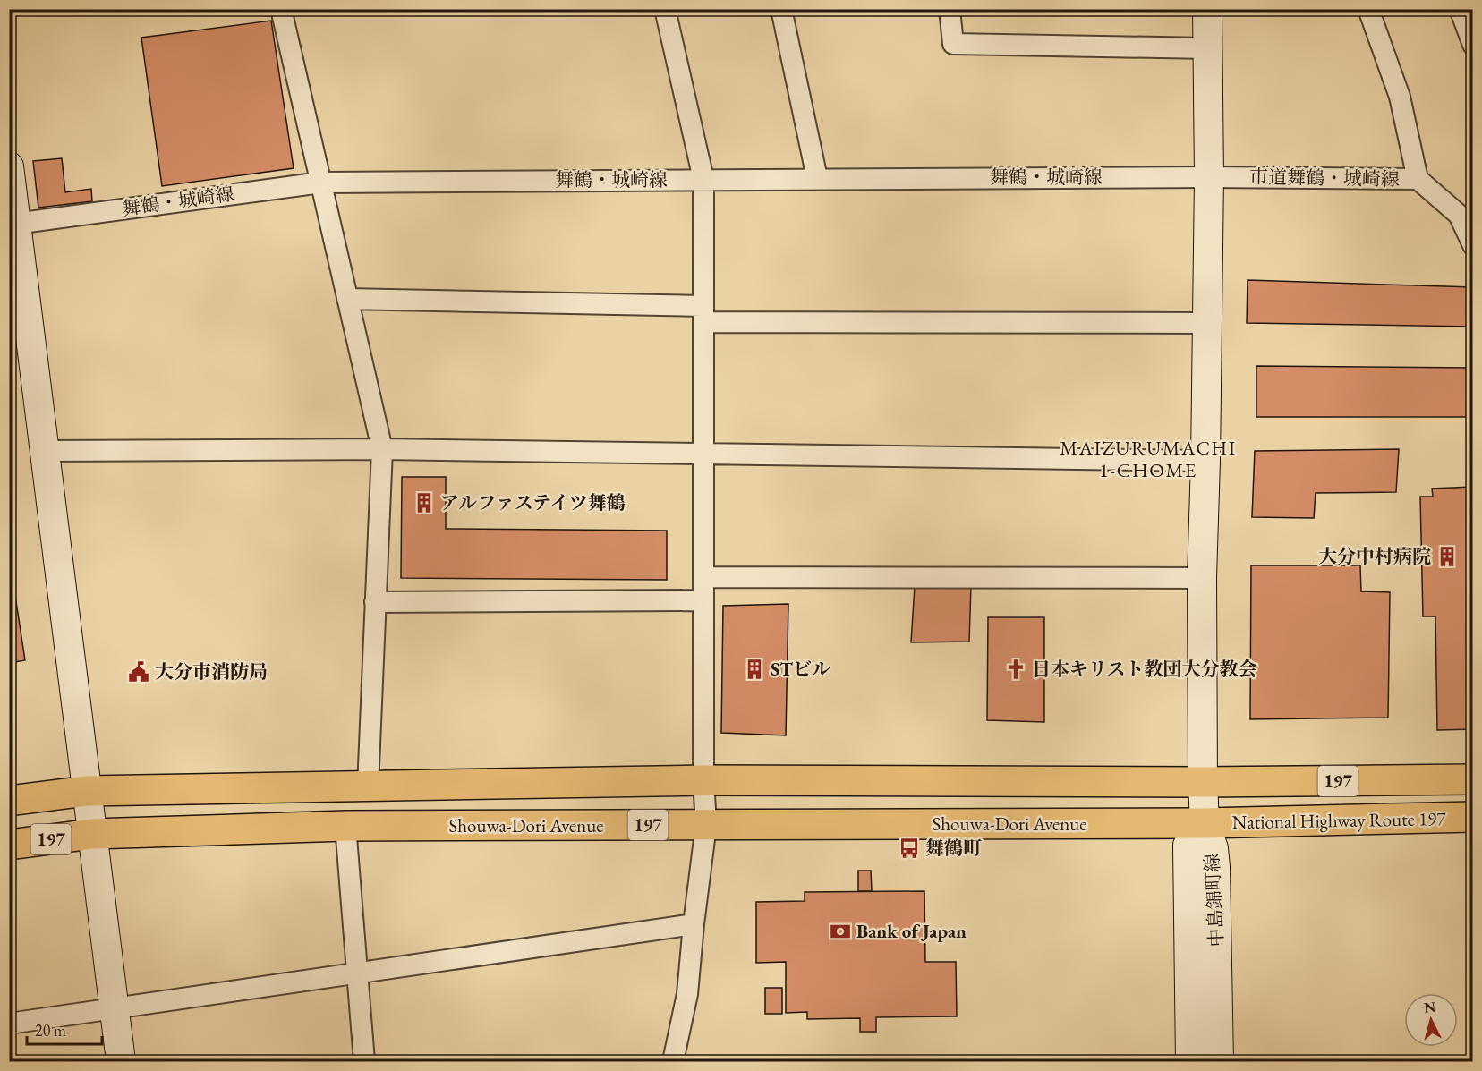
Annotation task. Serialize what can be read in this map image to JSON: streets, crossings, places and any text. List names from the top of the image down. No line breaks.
{"streets":{"highway":["197","National Highway Route 197","Shouwa-Dori Avenue"],"street":["舞鶴・城崎線","市道舞鶴・城崎線","中島錦町線"]},"crossings":[["舞鶴・城崎線","市道舞鶴・城崎線"],["197","National Highway Route 197"],["National Highway Route 197","Shouwa-Dori Avenue"],["National Highway Route 197","中島錦町線"],["Shouwa-Dori Avenue","中島錦町線"]],"districts":["MAIZURUMACHI 1-CHOME"],"places":{"building":["アルファステイツ舞鶴","大分中村病院","STビル"],"church":["日本キリスト教団大分教会"],"public building":["大分市消防局"],"bus stop":["舞鶴町"],"bank":["Bank of Japan"]},"scale_bar":"20 m","north":"top"}
